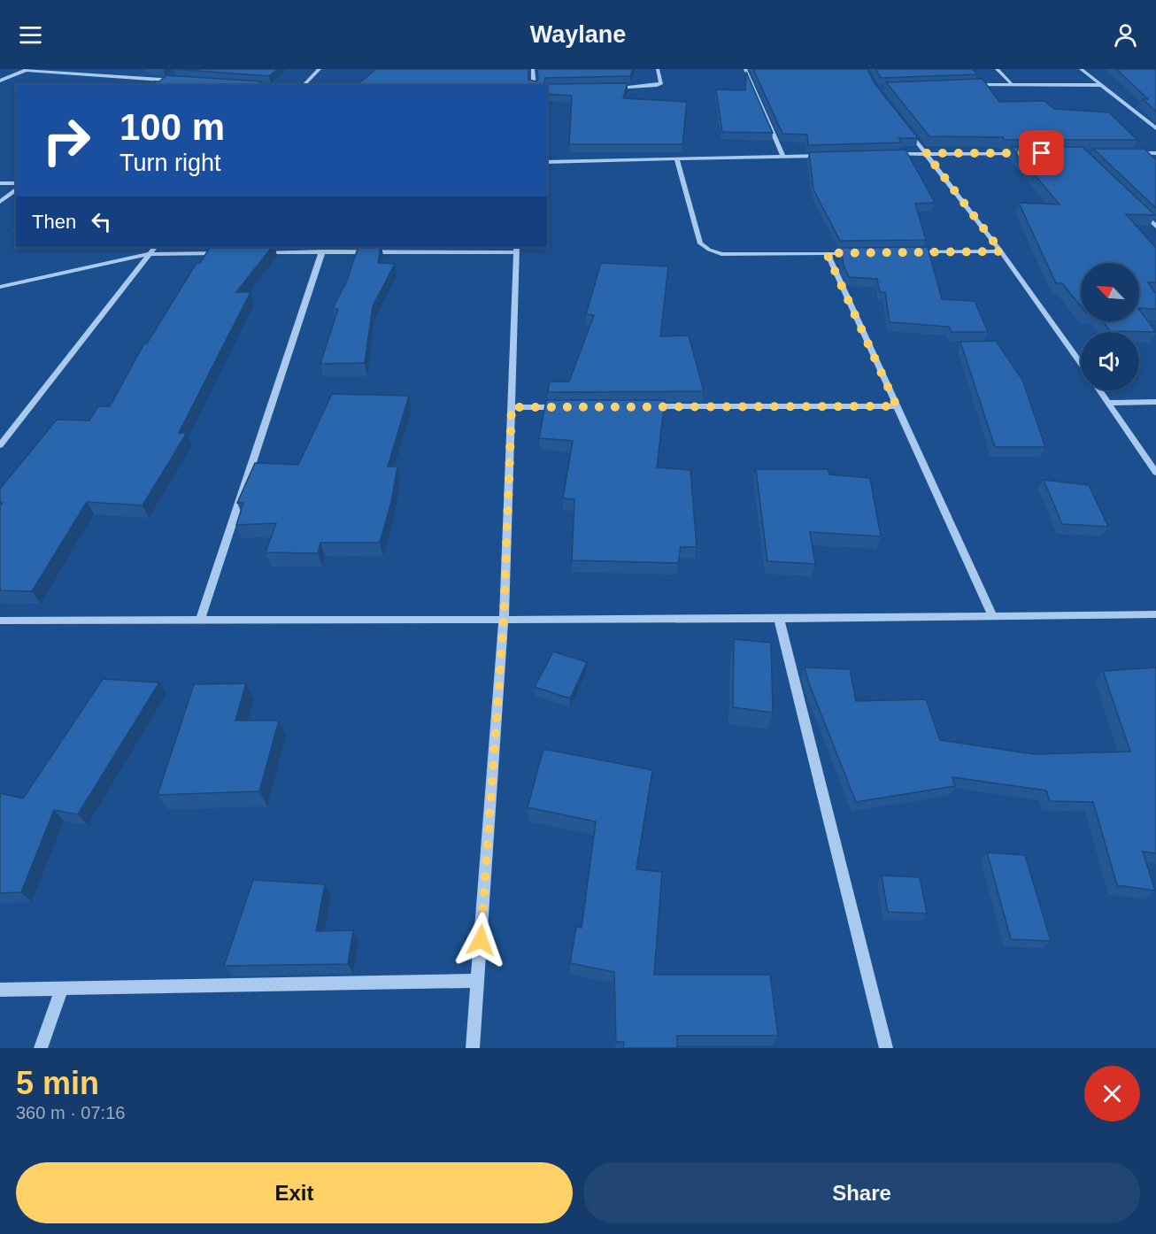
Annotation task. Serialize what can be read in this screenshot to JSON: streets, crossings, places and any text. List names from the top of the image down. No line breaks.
{"north":"top left","page":{"header":"Waylane","turn":["100 m","Turn right"],"then":"Then","heading":["5 min","360 m · 07:16"],"buttons":["Exit","Share"]}}
